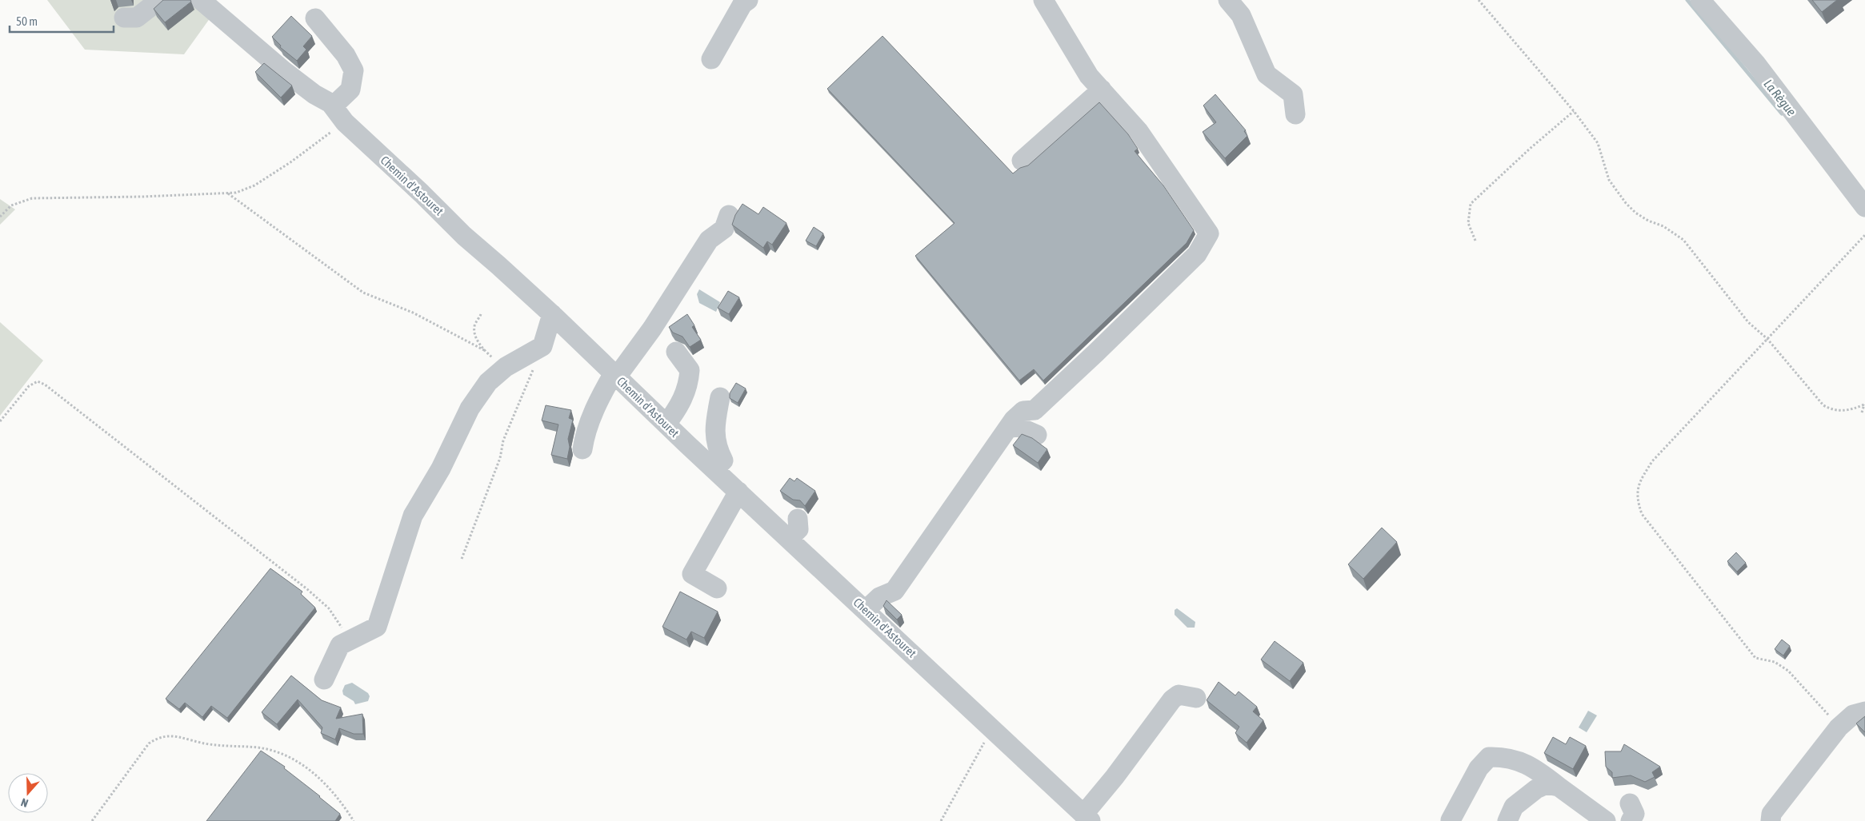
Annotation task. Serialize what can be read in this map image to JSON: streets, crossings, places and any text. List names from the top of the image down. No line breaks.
{"streets":{"street":["Chemin d'Astouret"]},"water":["La Règue"],"scale_bar":"50 m","north":"bottom"}
